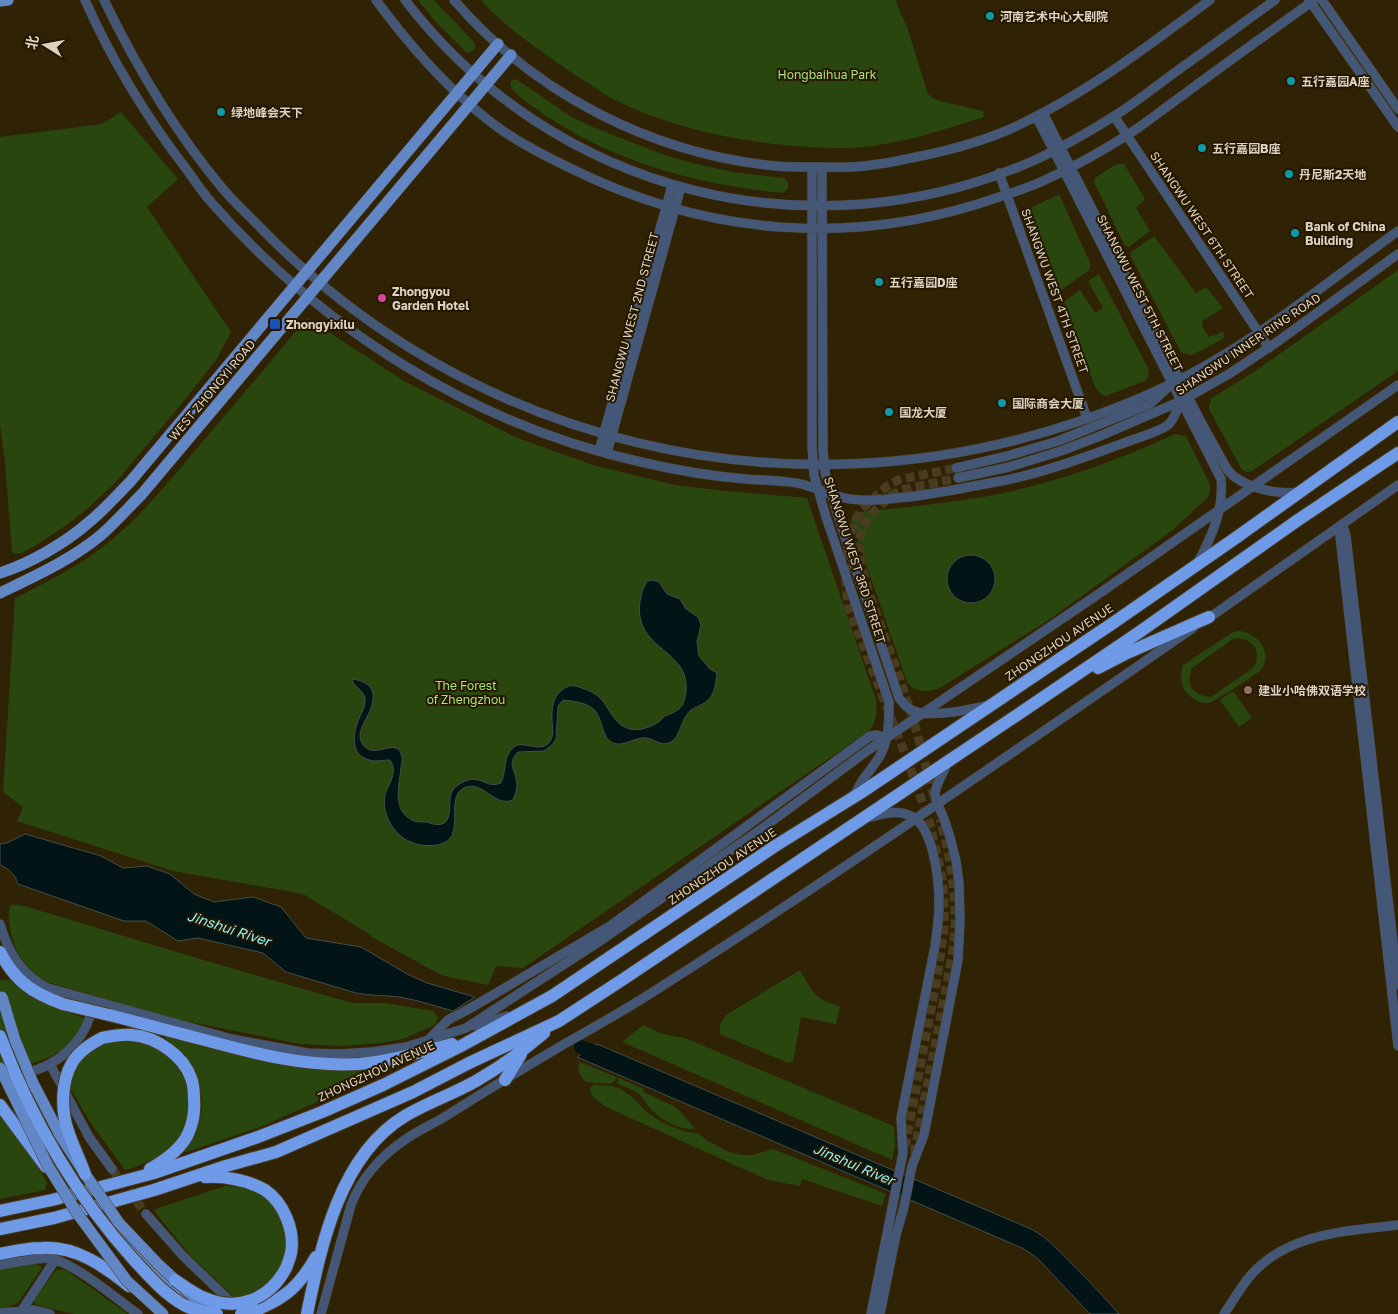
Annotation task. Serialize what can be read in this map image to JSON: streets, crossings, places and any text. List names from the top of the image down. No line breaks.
{"streets":{"highway":["ZHONGZHOU AVENUE"],"main road":["WEST ZHONGYI ROAD"],"street":["SHANGWU WEST 6TH STREET","SHANGWU WEST 4TH STREET","SHANGWU WEST 5TH STREET","SHANGWU WEST 2ND STREET","SHANGWU INNER RING ROAD","SHANGWU WEST 3RD STREET"]},"crossings":[["SHANGWU WEST 6TH STREET","SHANGWU INNER RING ROAD"],["SHANGWU WEST 4TH STREET","SHANGWU INNER RING ROAD"],["SHANGWU WEST 5TH STREET","SHANGWU INNER RING ROAD"],["SHANGWU WEST 5TH STREET","ZHONGZHOU AVENUE"],["SHANGWU WEST 2ND STREET","SHANGWU INNER RING ROAD"],["SHANGWU INNER RING ROAD","WEST ZHONGYI ROAD"],["SHANGWU INNER RING ROAD","SHANGWU WEST 3RD STREET"],["SHANGWU WEST 3RD STREET","ZHONGZHOU AVENUE"]],"water":["Jinshui River"],"parks":["Hongbaihua Park","The Forest of Zhengzhou"],"places":{"other":["河南艺术中心大剧院","五行嘉园A座","绿地峰会天下","五行嘉园B座","丹尼斯2天地","Bank of China Building","五行嘉园D座","Zhongyou Garden Hotel","国际商会大厦","国龙大厦","建业小哈佛双语学校"],"transit":["Zhongyixilu"]},"north":"left"}
